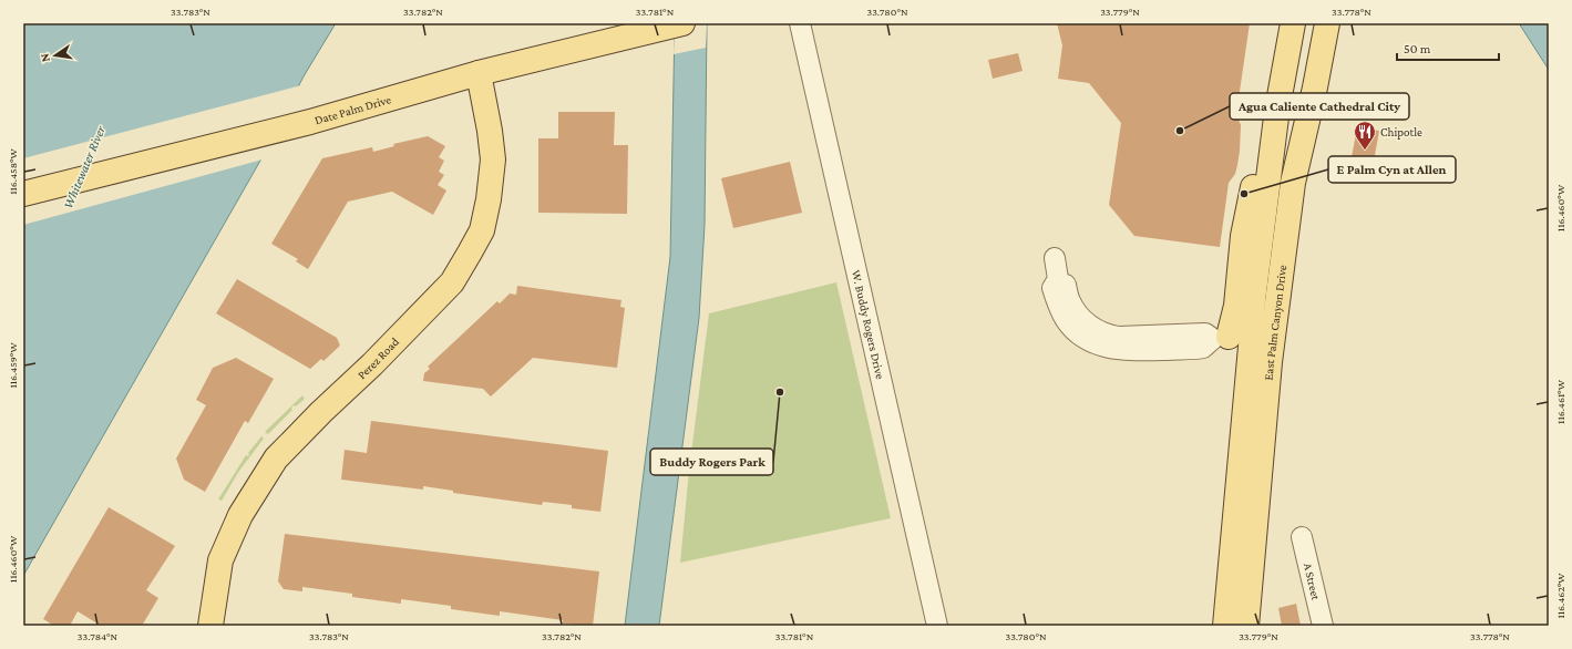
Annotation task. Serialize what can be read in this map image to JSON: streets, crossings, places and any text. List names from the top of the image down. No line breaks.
{"streets":{"main road":["Date Palm Drive","East Palm Canyon Drive","Perez Road"],"street":["W. Buddy Rogers Drive","A Street"]},"crossings":[["Date Palm Drive","Perez Road"]],"water":["Whitewater River"],"places":{"other":["Agua Caliente Cathedral City","E Palm Cyn at Allen","Buddy Rogers Park"],"restaurant":["Chipotle"]},"scale_bar":"50 m","north":"left","coordinates":["33.783°N","33.782°N","33.781°N","33.780°N","33.779°N","33.778°N","116.458°W","116.460°W","116.459°W","116.461°W","116.462°W","33.784°N"]}
